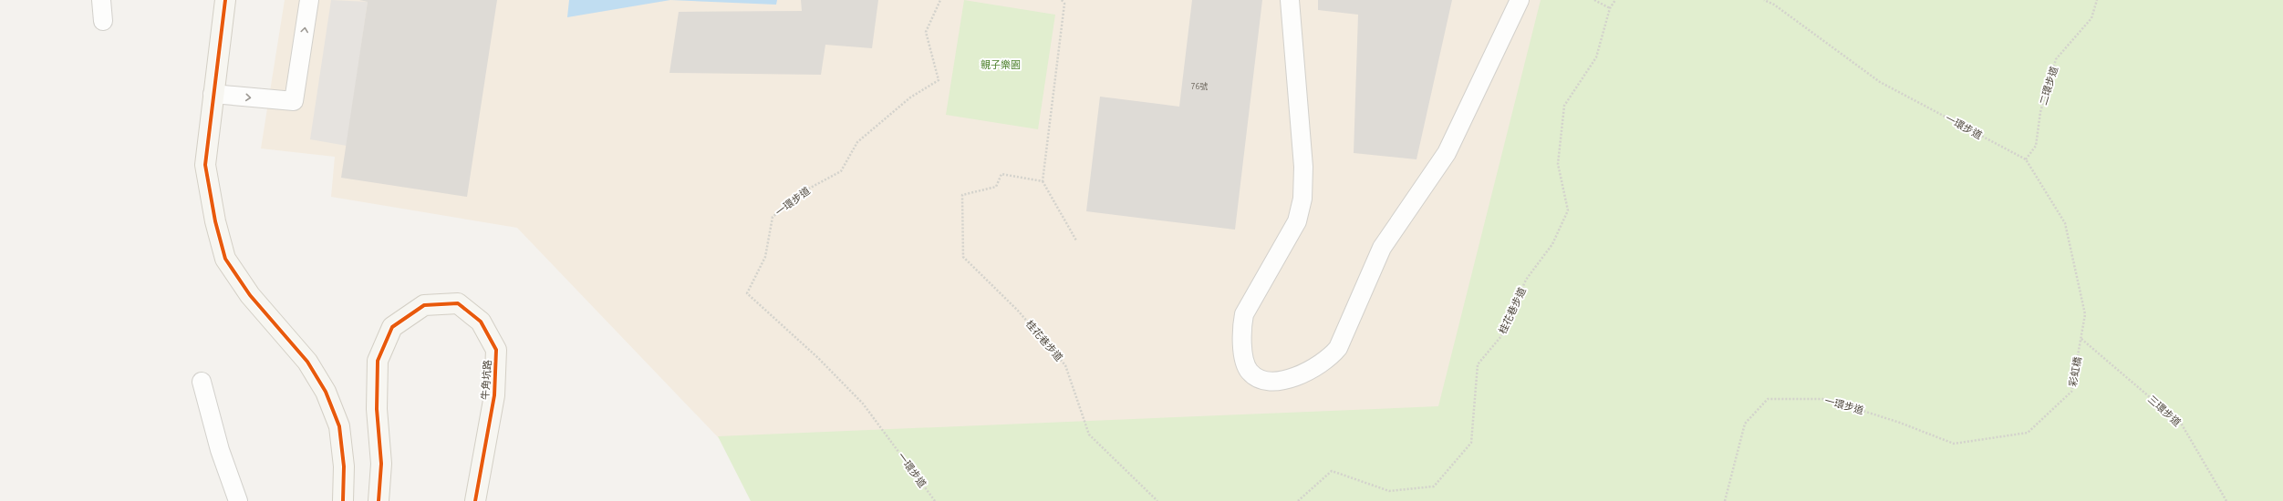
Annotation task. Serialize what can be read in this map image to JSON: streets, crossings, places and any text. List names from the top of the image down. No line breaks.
{"streets":{"street":["牛角坑路"],"path":["二環步道","一環步道","桂花巷步道","彩虹橋","三環步道"]},"crossings":[["二環步道","一環步道"],["二環步道","彩虹橋"],["一環步道","彩虹橋"],["彩虹橋","三環步道"]],"parks":["親子樂園"],"house_numbers":["76號"]}
